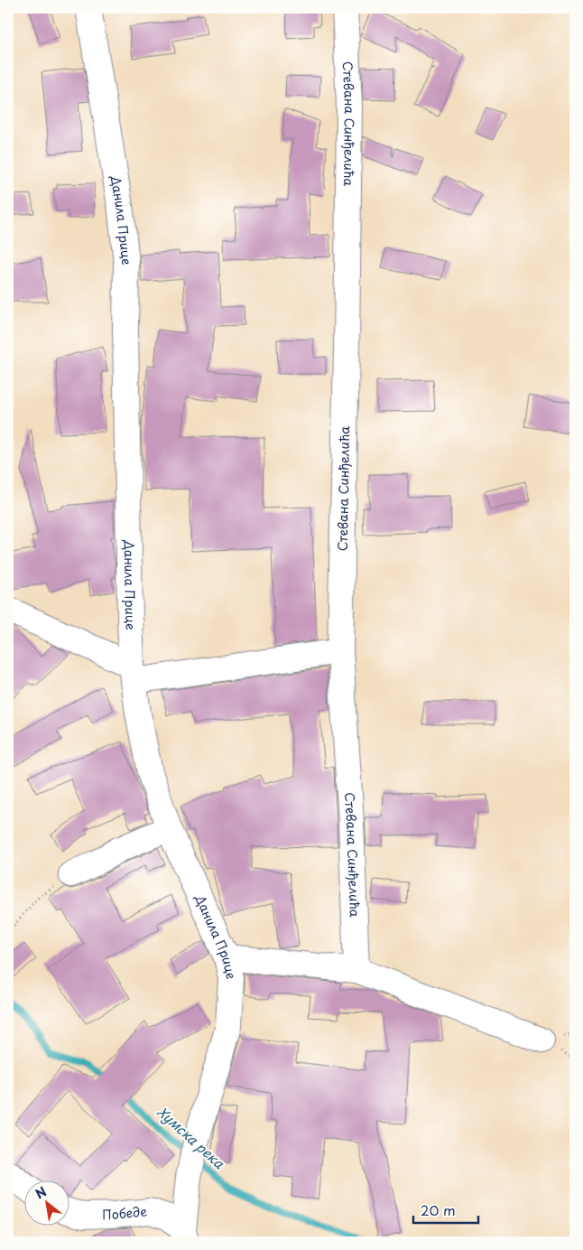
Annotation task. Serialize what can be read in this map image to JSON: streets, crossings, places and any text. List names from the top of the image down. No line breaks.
{"streets":{"street":["Стевана Синђелића","Данила Прице","Победе"]},"crossings":[["Данила Прице","Победе"]],"water":["Хумска река"],"scale_bar":"20 m","north":"top left"}
